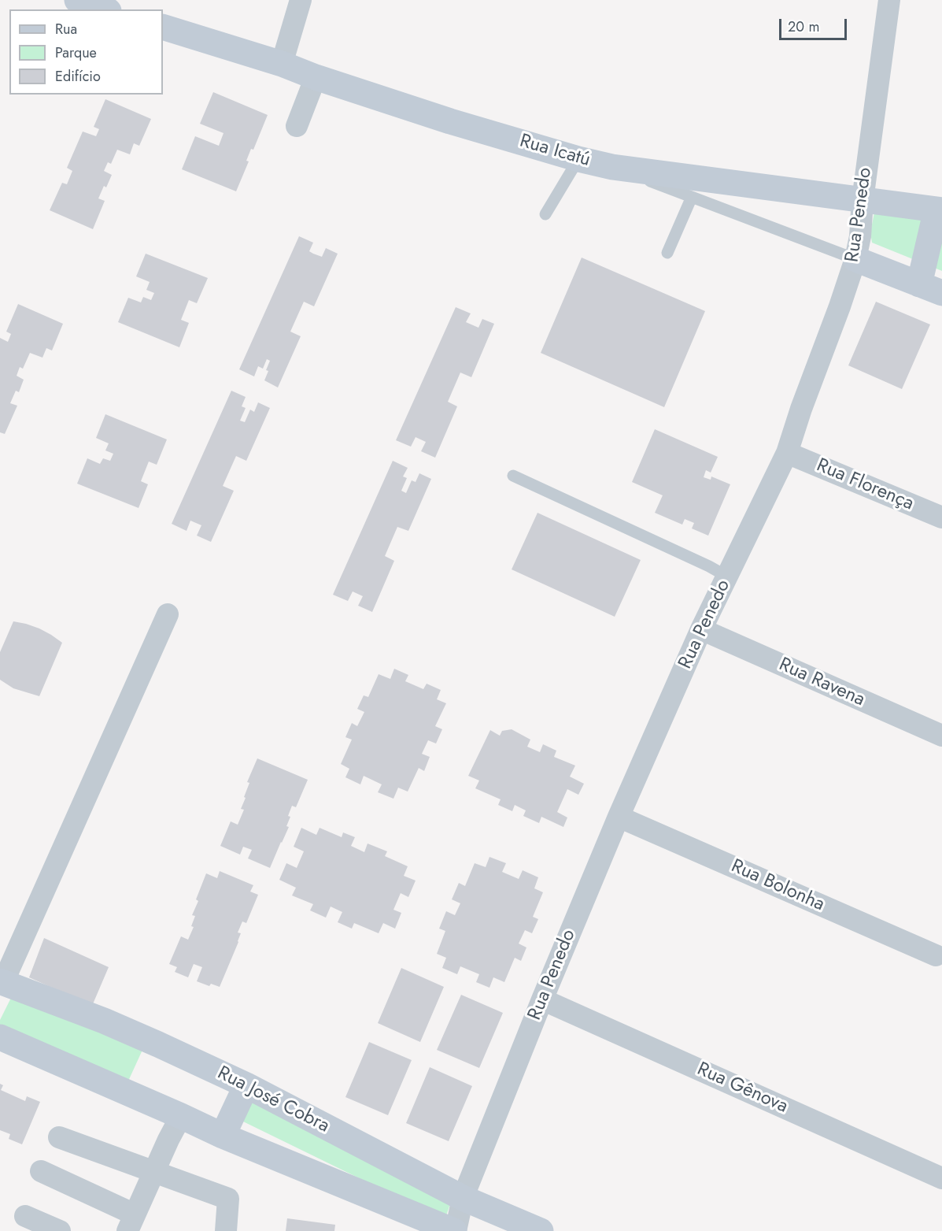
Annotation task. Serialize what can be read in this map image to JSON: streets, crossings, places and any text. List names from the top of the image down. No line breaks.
{"streets":{"street":["Rua Icatú","Rua Penedo","Rua Florença","Rua Ravena","Rua Bolonha","Rua Gênova","Rua José Cobra"]},"crossings":[["Rua Icatú","Rua Penedo"],["Rua Penedo","Rua Florença"],["Rua Penedo","Rua Ravena"],["Rua Penedo","Rua Bolonha"],["Rua Penedo","Rua Gênova"],["Rua Penedo","Rua José Cobra"]],"legend":["Rua","Parque","Edifício"],"scale_bar":"20 m"}
